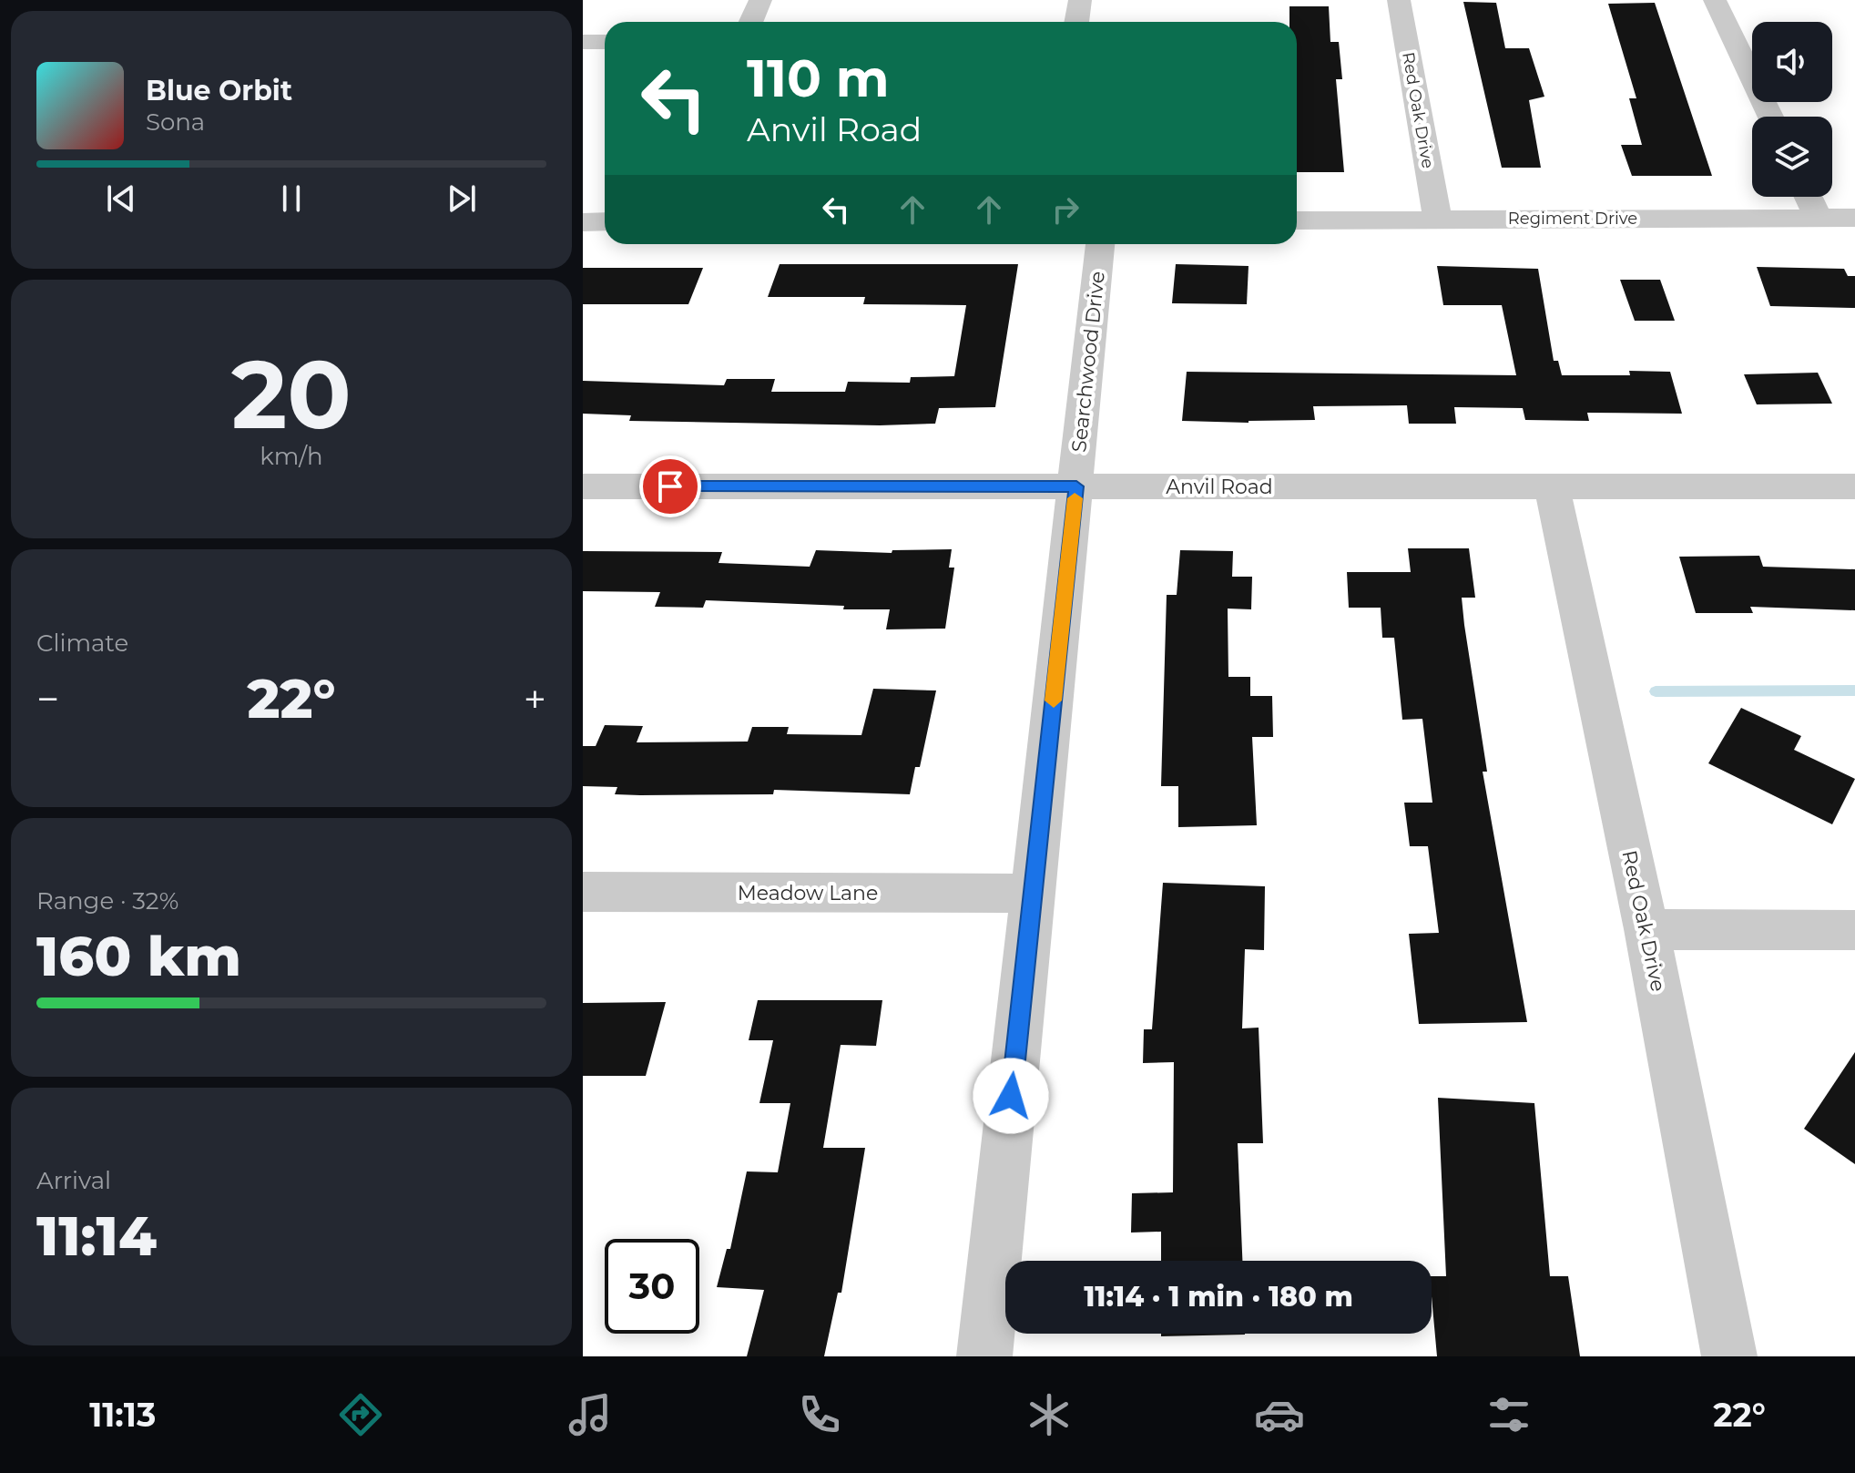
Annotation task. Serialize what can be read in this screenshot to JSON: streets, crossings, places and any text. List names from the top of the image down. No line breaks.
{"streets":{"street":["Red Oak Drive","Regiment Drive","Searchwood Drive","Anvil Road","Meadow Lane"]},"crossings":[["Red Oak Drive","Regiment Drive"],["Red Oak Drive","Anvil Road"],["Searchwood Drive","Anvil Road"],["Searchwood Drive","Meadow Lane"]],"page":{"turn":["110 m","Anvil Road"],"song":["Blue Orbit","Sona"],"tile":[["20","km/h"],"Climate",["Range · 32%","160 km"],["Arrival","11:14"]],"heat":["−","22°","+"],"limit":"30","trip":"11:14 · 1 min · 180 m","tabs":["11:13","22°"]}}
